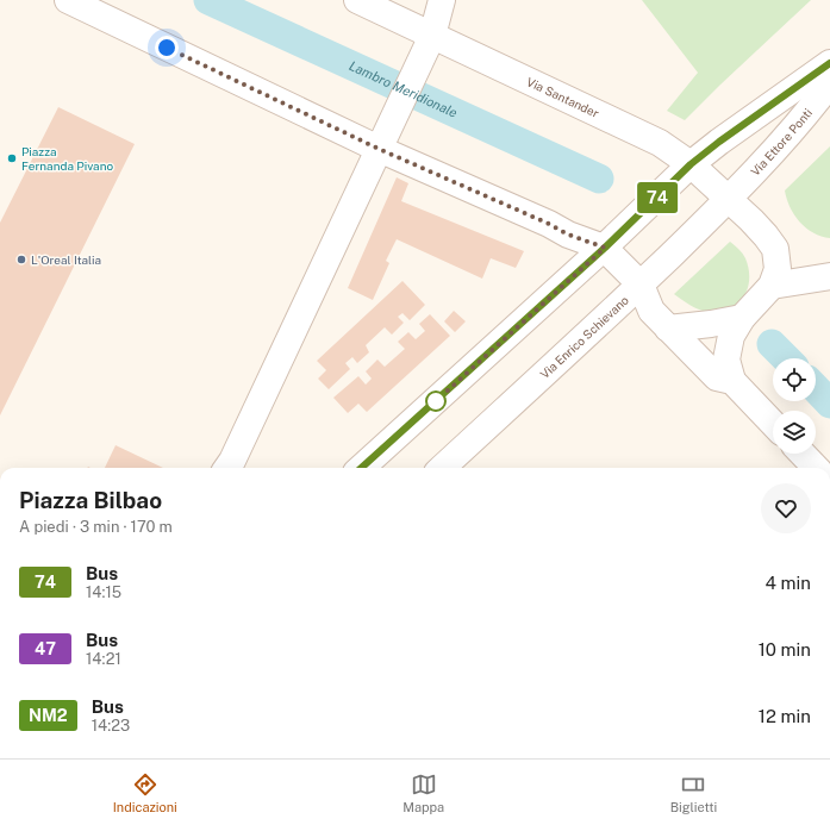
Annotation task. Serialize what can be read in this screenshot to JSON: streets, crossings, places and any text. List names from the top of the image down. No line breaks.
{"streets":{"street":["Via Santander","Via Ettore Ponti","Via Enrico Schievano"]},"crossings":[["Via Santander","Via Ettore Ponti"],["Via Santander","Via Enrico Schievano"],["Via Ettore Ponti","Via Enrico Schievano"]],"water":["Lambro Meridionale"],"places":["Piazza Fernanda Pivano","L'Oreal Italia"],"lines":["bus line 74"],"page":{"on_map":"74","heading":["Piazza Bilbao","A piedi · 3 min · 170 m"],"list":[{"mark":"74","name":"Bus","note":"14:15","value":"4 min"},{"mark":"47","name":"Bus","note":"14:21","value":"10 min"},{"mark":"NM2","name":"Bus","note":"14:23","value":"12 min"}],"tabs":["Indicazioni","Mappa","Biglietti"]}}
